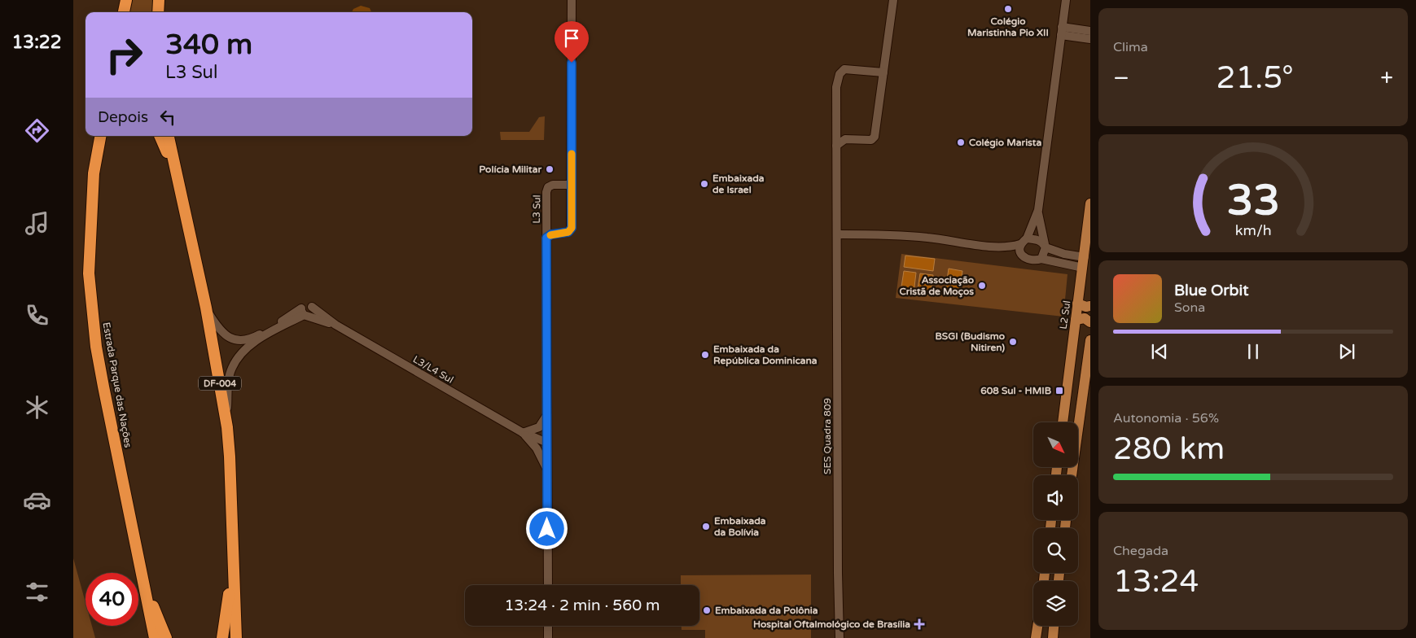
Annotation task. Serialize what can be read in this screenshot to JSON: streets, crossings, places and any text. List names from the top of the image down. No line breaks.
{"streets":{"highway":["DF-004","Estrada Parque das Nações"],"main road":["L2 Sul"],"street":["L3 Sul","L3/L4 Sul","SES Quadra 809"]},"crossings":[["L3 Sul","L3/L4 Sul"]],"places":{"other":["Colégio Maristinha Pio XII","Colégio Marista","Polícia Militar","Embaixada de Israel","Associação Cristã de Moços","BSGI (Budismo Nitiren)","Embaixada da República Dominicana","Embaixada da Bolívia","Embaixada da Polônia"],"transit":["608 Sul - HMIB"],"health":["Hospital Oftalmológico de Brasília"]},"north":"bottom right","page":{"tabs":"13:22","tile":["Clima",["Autonomia · 56%","280 km"],["Chegada","13:24"]],"turn":["340 m","L3 Sul"],"heat":["−","21.5°","+"],"then":"Depois","song":["Blue Orbit","Sona"],"limit":"40","trip":"13:24 · 2 min · 560 m","gauge":["33","km/h"]}}
